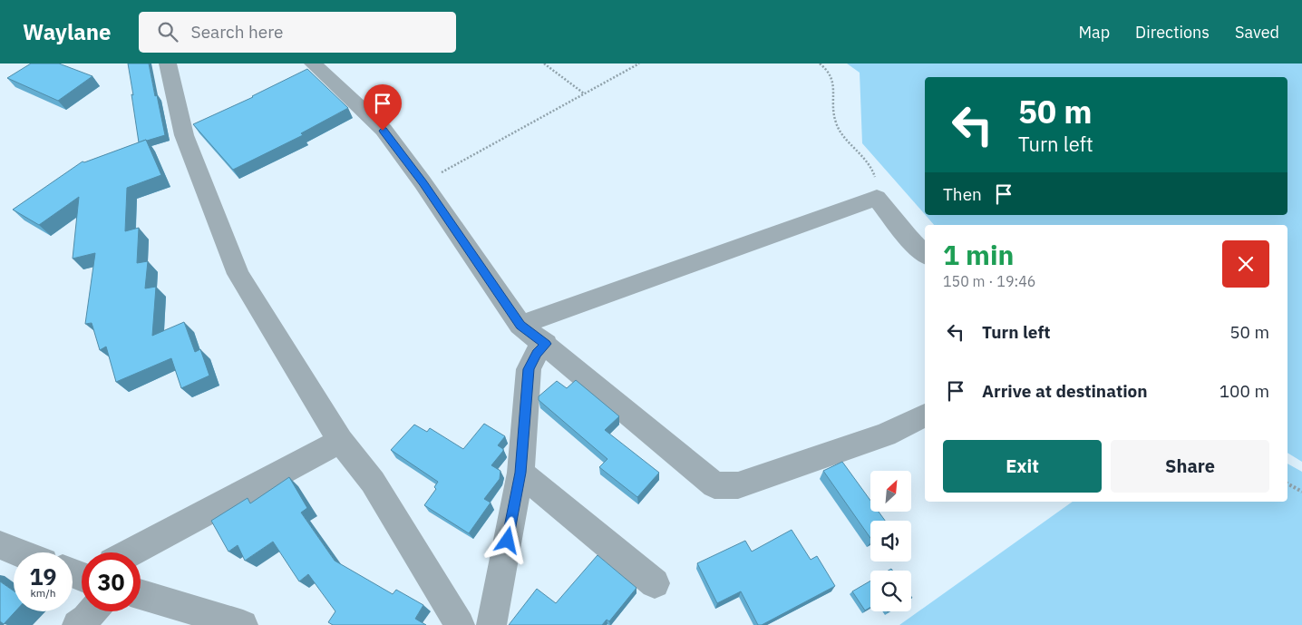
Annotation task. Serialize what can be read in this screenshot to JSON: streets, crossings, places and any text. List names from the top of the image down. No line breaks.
{"north":"top right","page":{"header":"Waylane","search":"Search here","nav":["Map","Directions","Saved"],"turn":["50 m","Turn left"],"then":"Then","heading":["1 min","150 m · 19:46"],"list":[{"name":"Turn left","value":"50 m"},{"name":"Arrive at destination","value":"100 m"}],"buttons":["Exit","Share"],"speed":"19 km/h","limit":"30"}}
